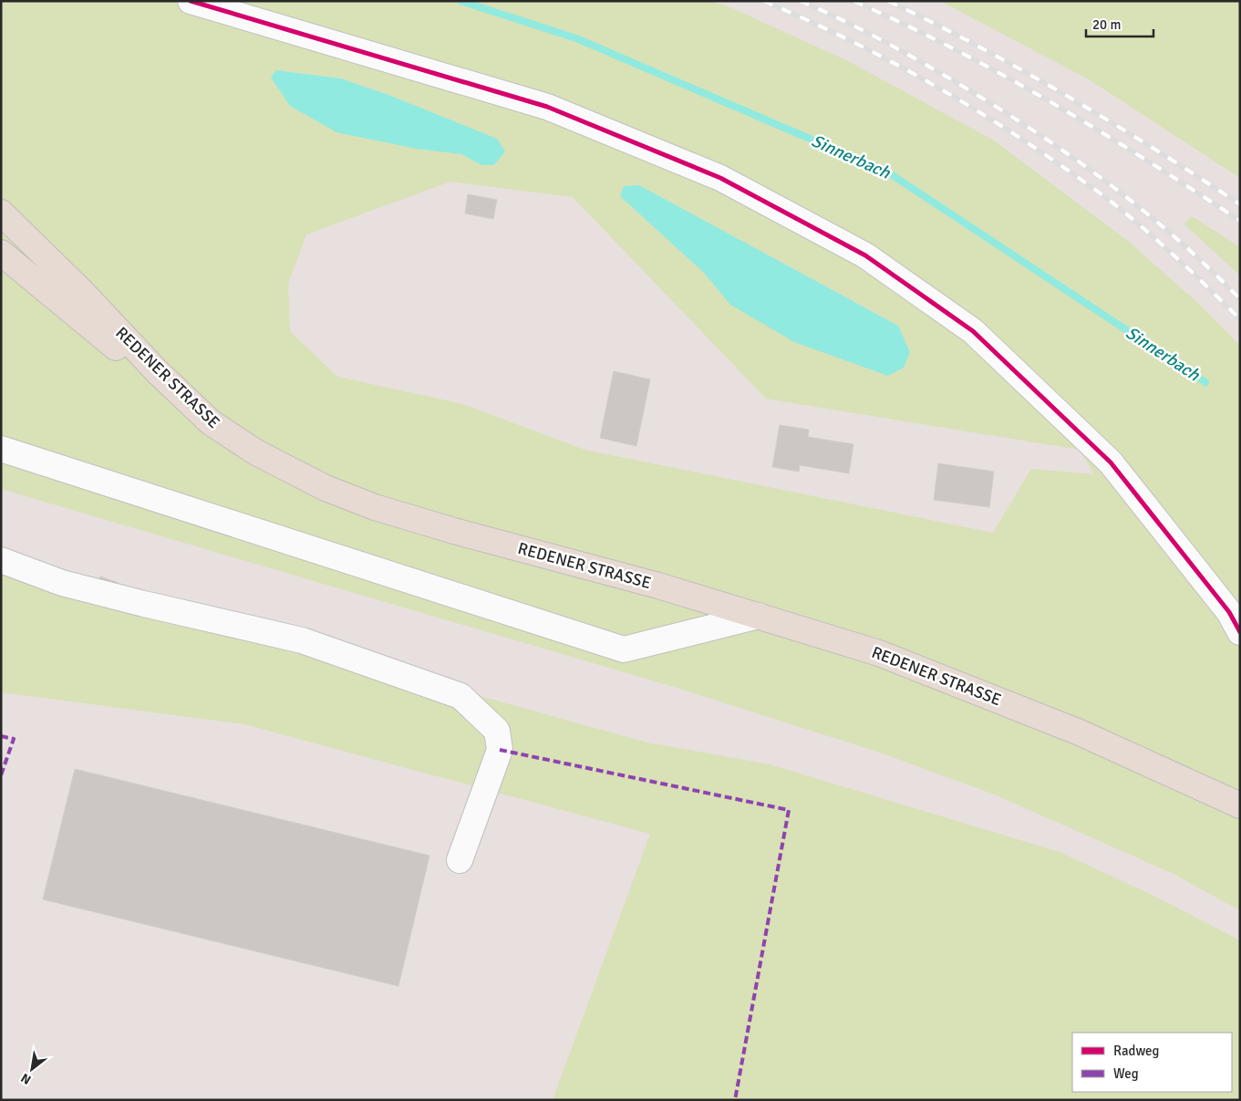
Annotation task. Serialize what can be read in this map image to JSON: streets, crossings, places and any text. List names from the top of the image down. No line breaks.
{"streets":{"main road":["REDENER STRASSE"]},"water":["Sinnerbach"],"legend":["Radweg","Weg"],"scale_bar":"20 m","north":"bottom left"}
